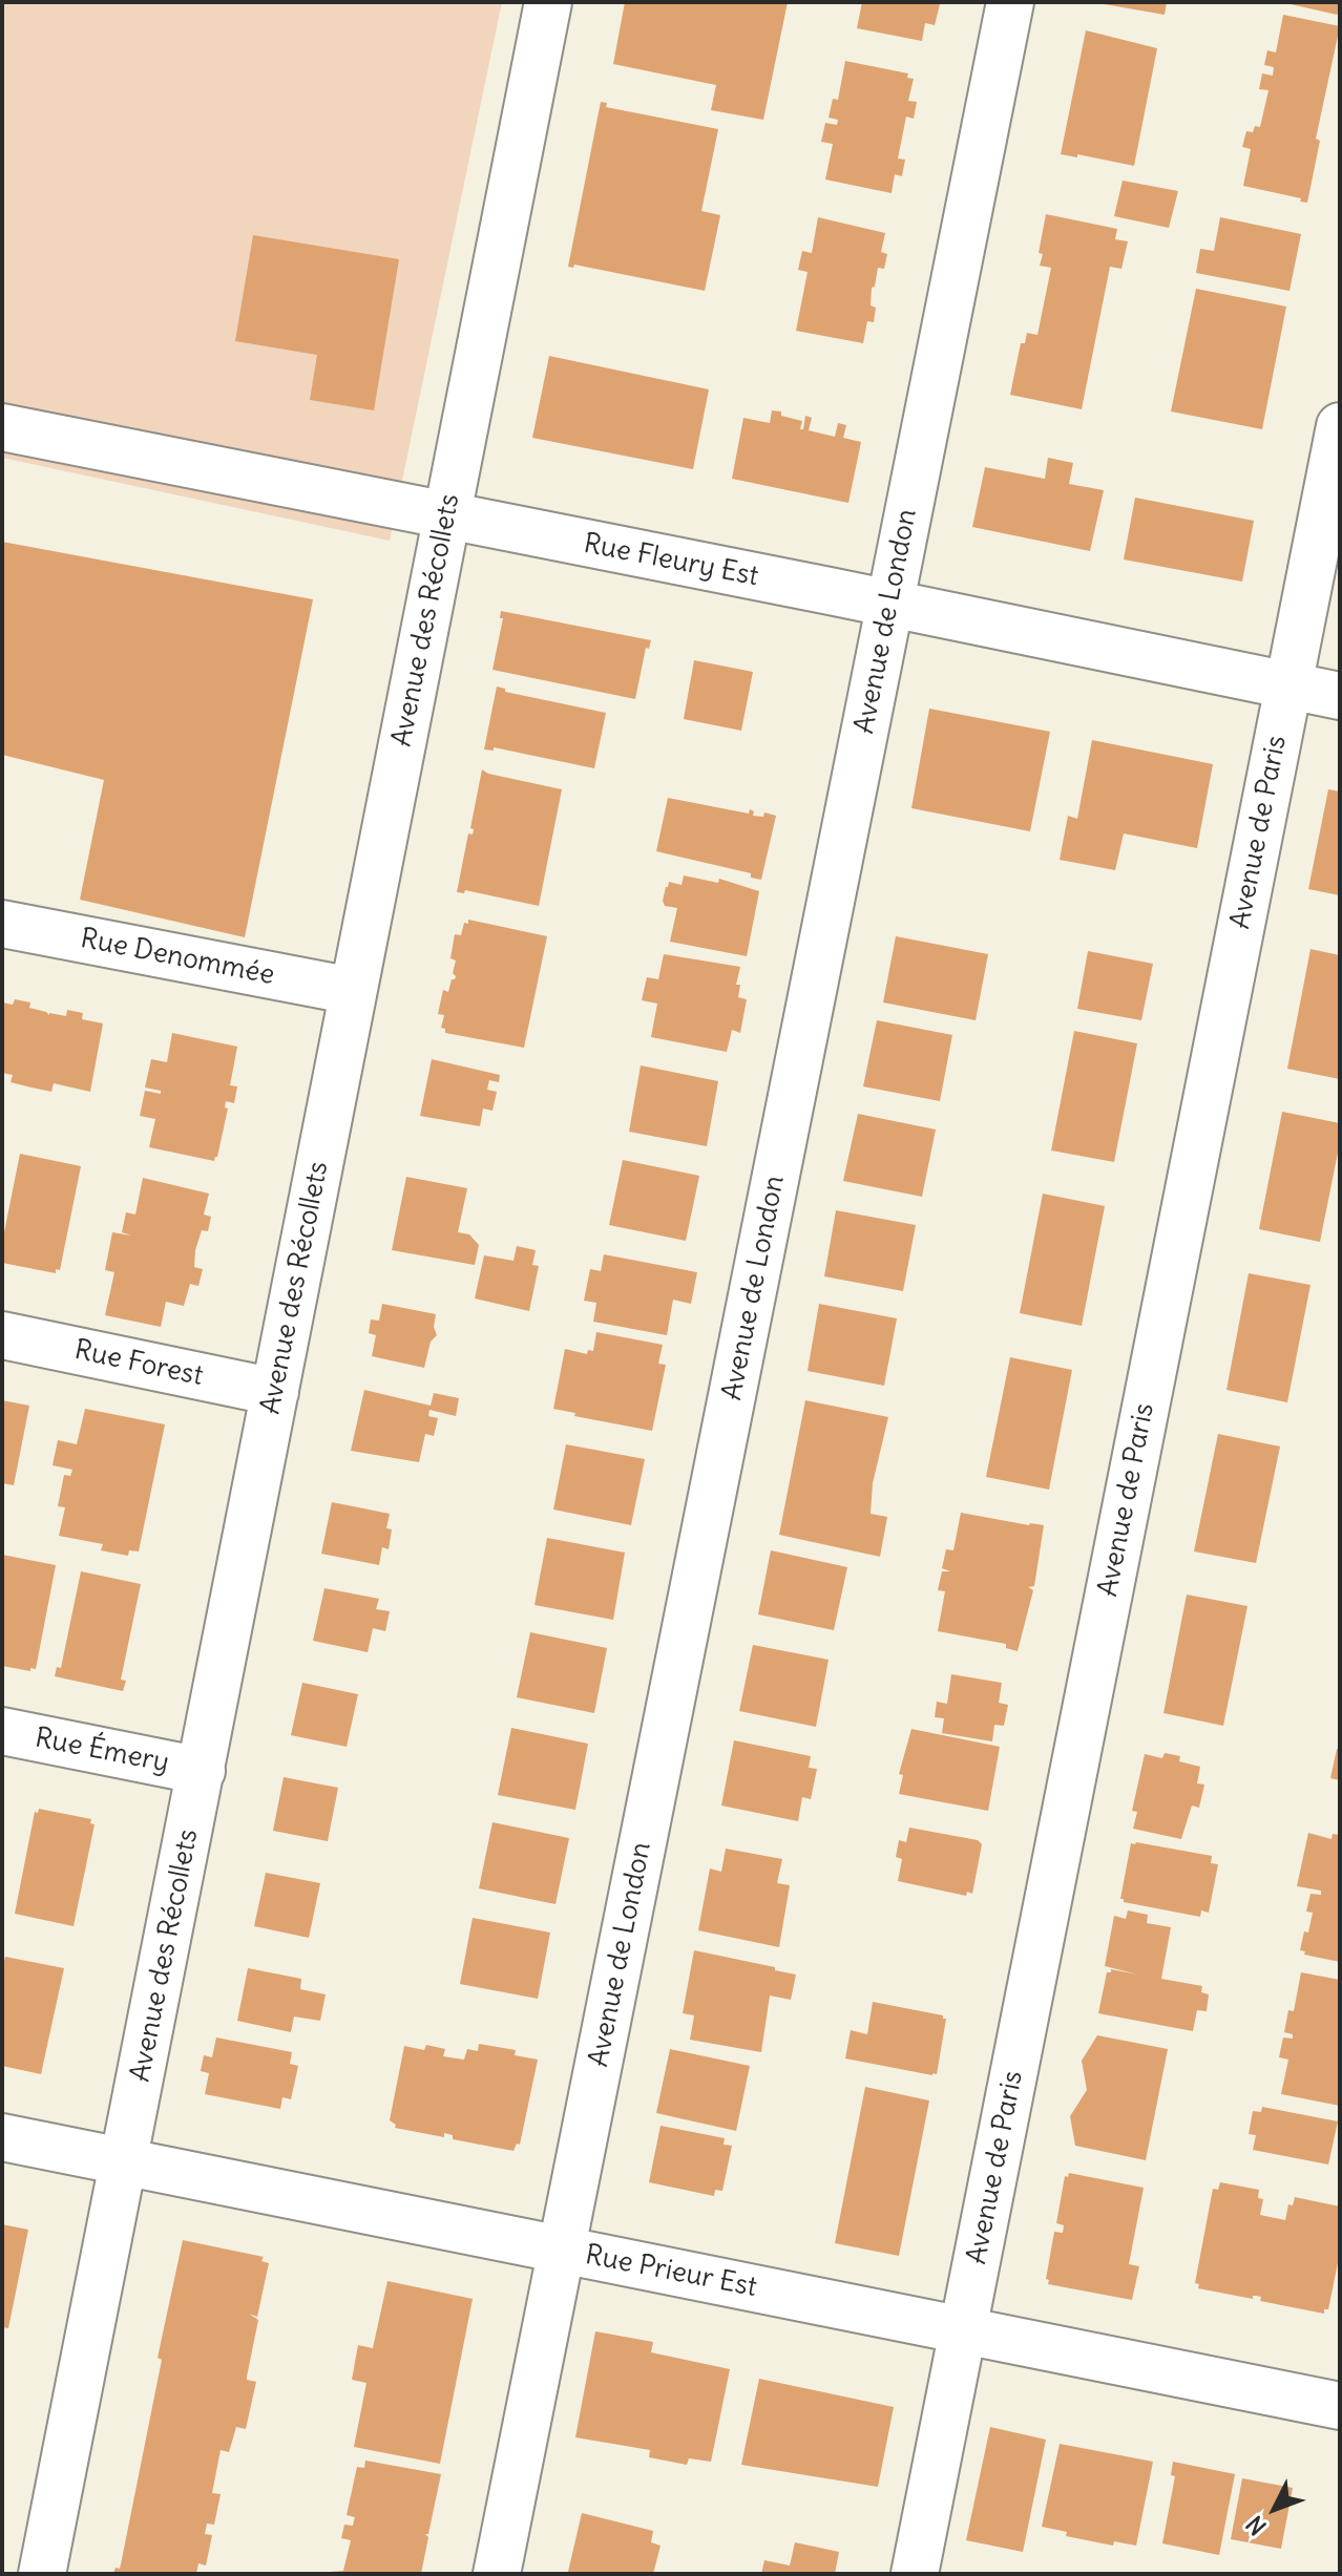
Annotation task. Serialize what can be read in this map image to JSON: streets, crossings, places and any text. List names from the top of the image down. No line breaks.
{"streets":{"street":["Rue Fleury Est","Avenue des Récollets","Avenue de London","Avenue de Paris","Rue Denommée","Rue Forest","Rue Émery","Rue Prieur Est"]},"crossings":[["Rue Fleury Est","Avenue des Récollets"],["Rue Fleury Est","Avenue de London"],["Rue Fleury Est","Avenue de Paris"],["Avenue des Récollets","Rue Denommée"],["Avenue des Récollets","Rue Forest"],["Avenue des Récollets","Rue Émery"],["Avenue des Récollets","Rue Prieur Est"],["Avenue de London","Rue Prieur Est"],["Avenue de Paris","Rue Prieur Est"]],"north":"bottom left"}
